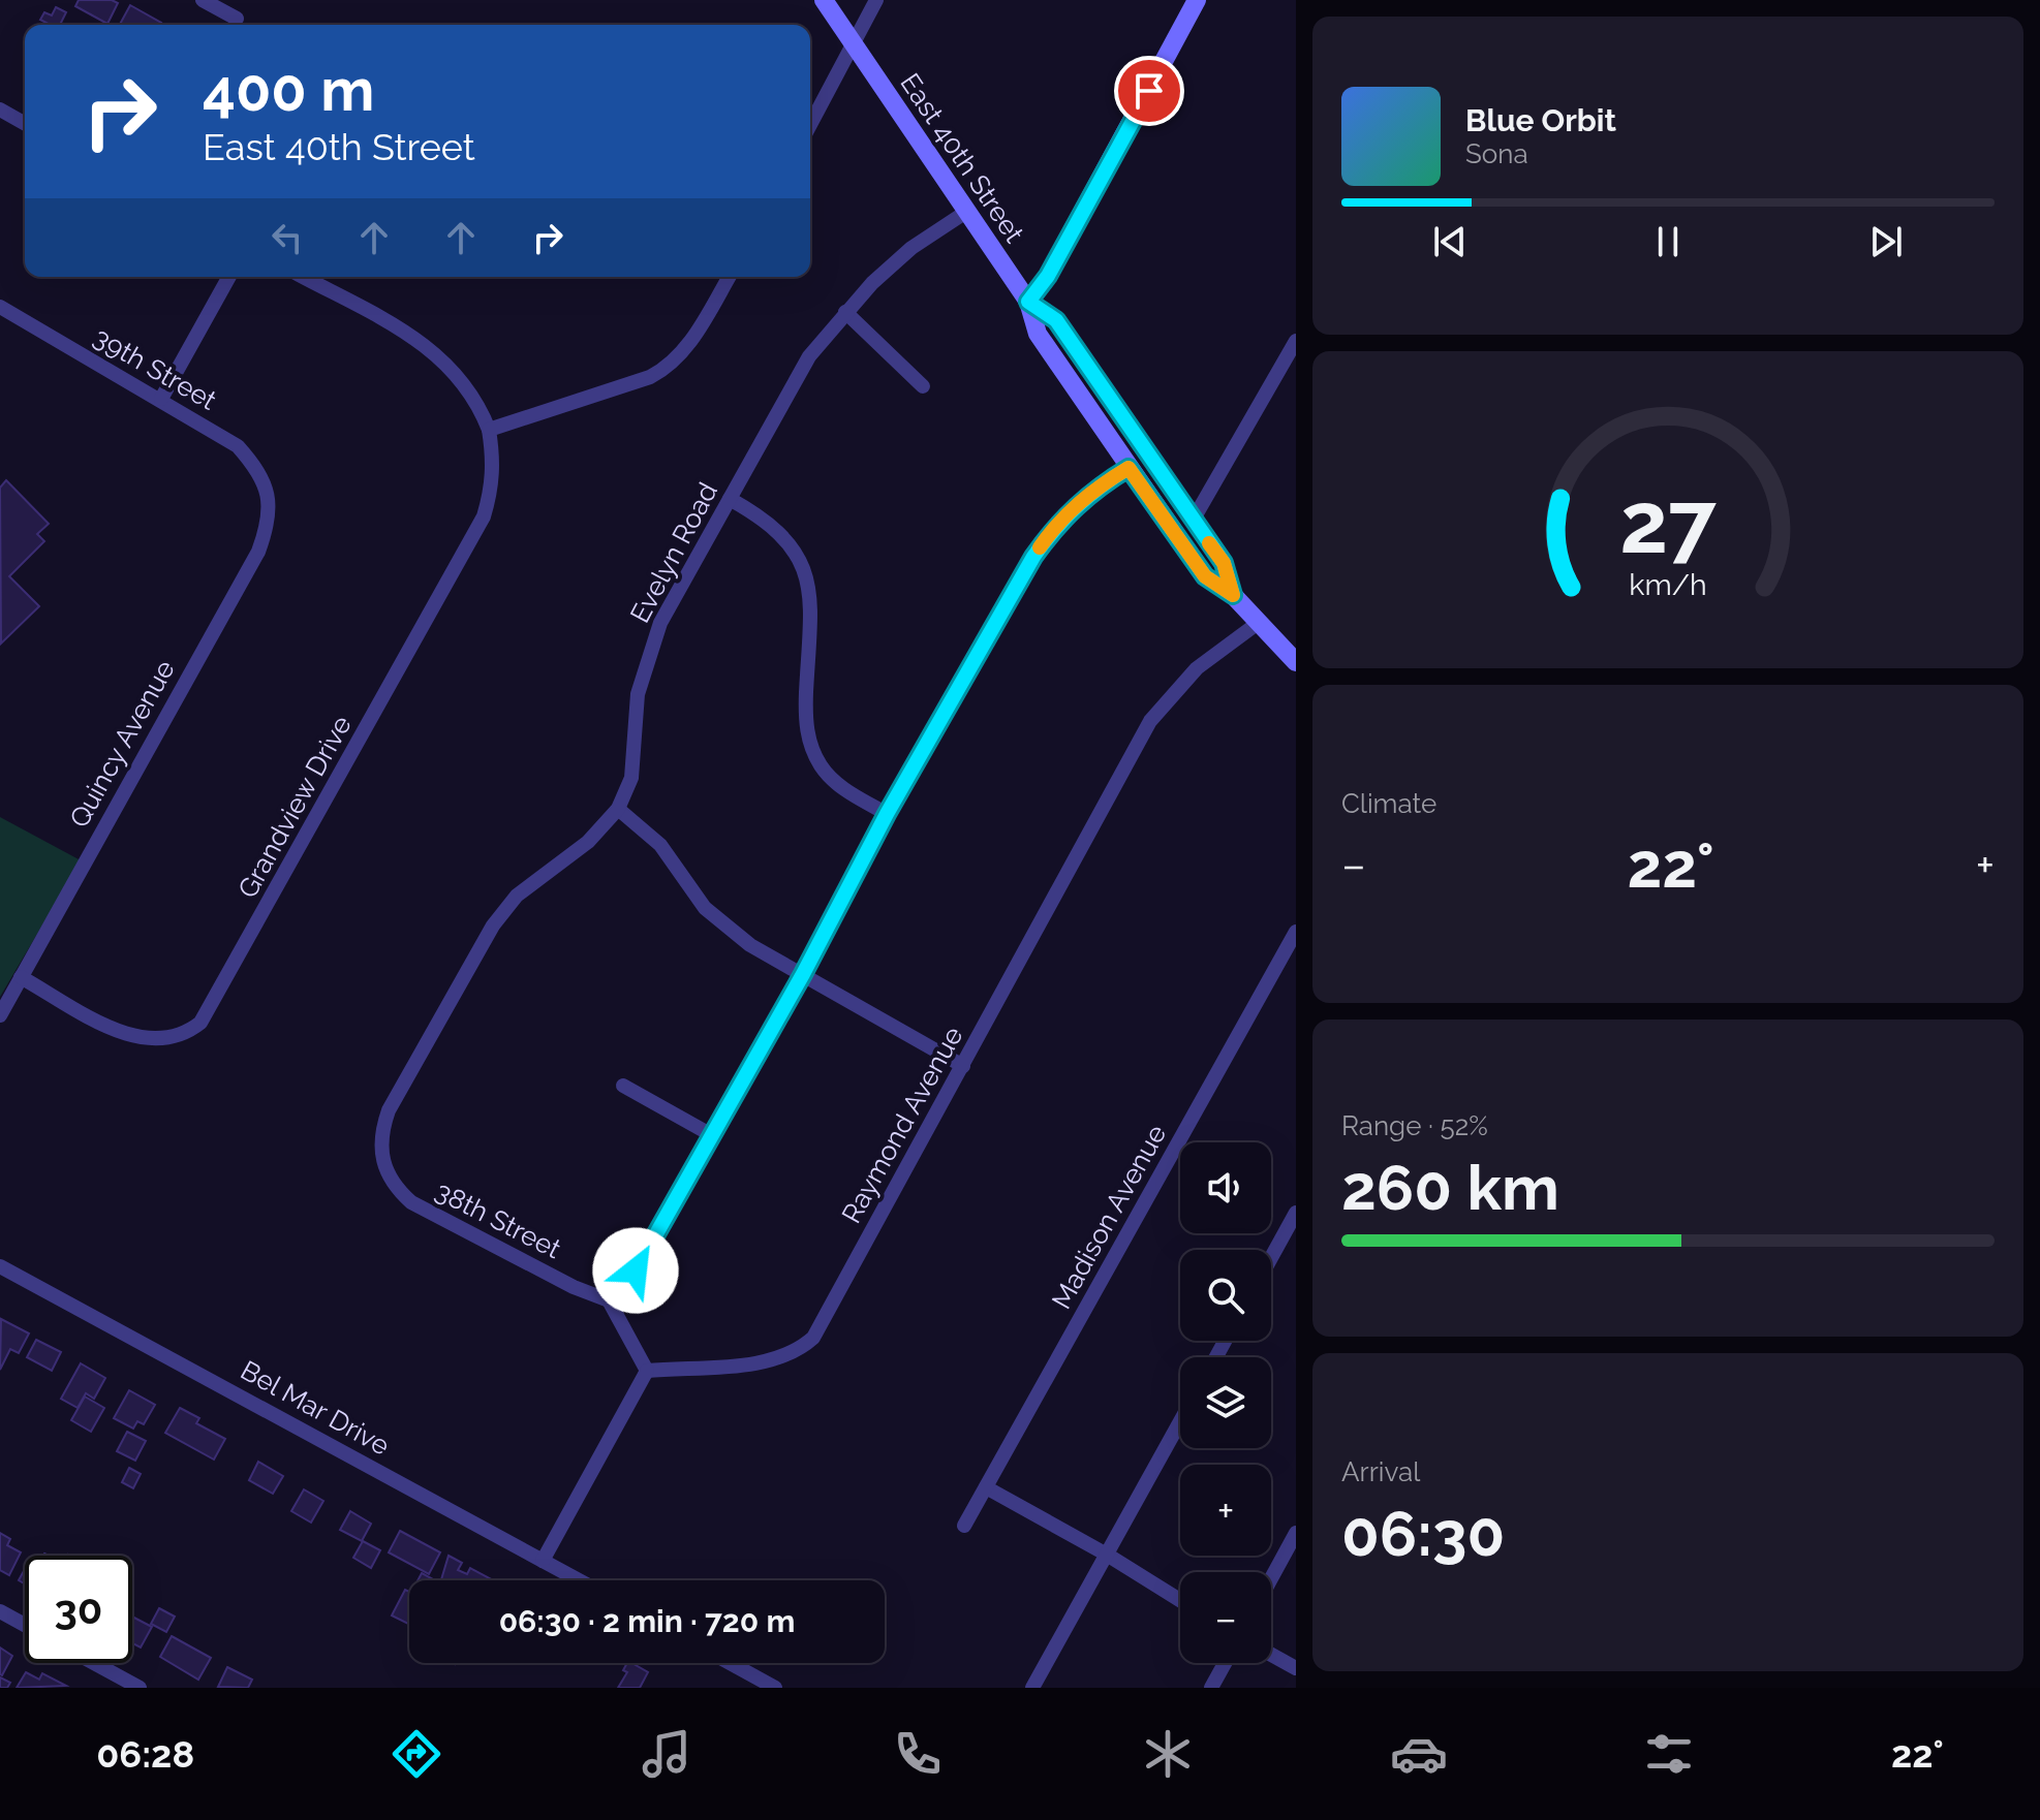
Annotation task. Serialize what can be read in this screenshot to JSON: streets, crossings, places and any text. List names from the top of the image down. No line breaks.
{"streets":{"main road":["East 40th Street"],"street":["39th Street","Evelyn Road","Quincy Avenue","Grandview Drive","Raymond Avenue","Madison Avenue","38th Street","Bel Mar Drive"]},"crossings":[["East 40th Street","Evelyn Road"],["East 40th Street","Raymond Avenue"],["39th Street","Quincy Avenue"],["Evelyn Road","38th Street"],["Quincy Avenue","Grandview Drive"]],"page":{"turn":["400 m","East 40th Street"],"song":["Blue Orbit","Sona"],"tile":["Climate",["Range · 52%","260 km"],["Arrival","06:30"]],"heat":["−","22°","+"],"map_buttons":["+","−"],"limit":"30","trip":"06:30 · 2 min · 720 m","tabs":["06:28","22°"],"gauge":["27","km/h"]}}
